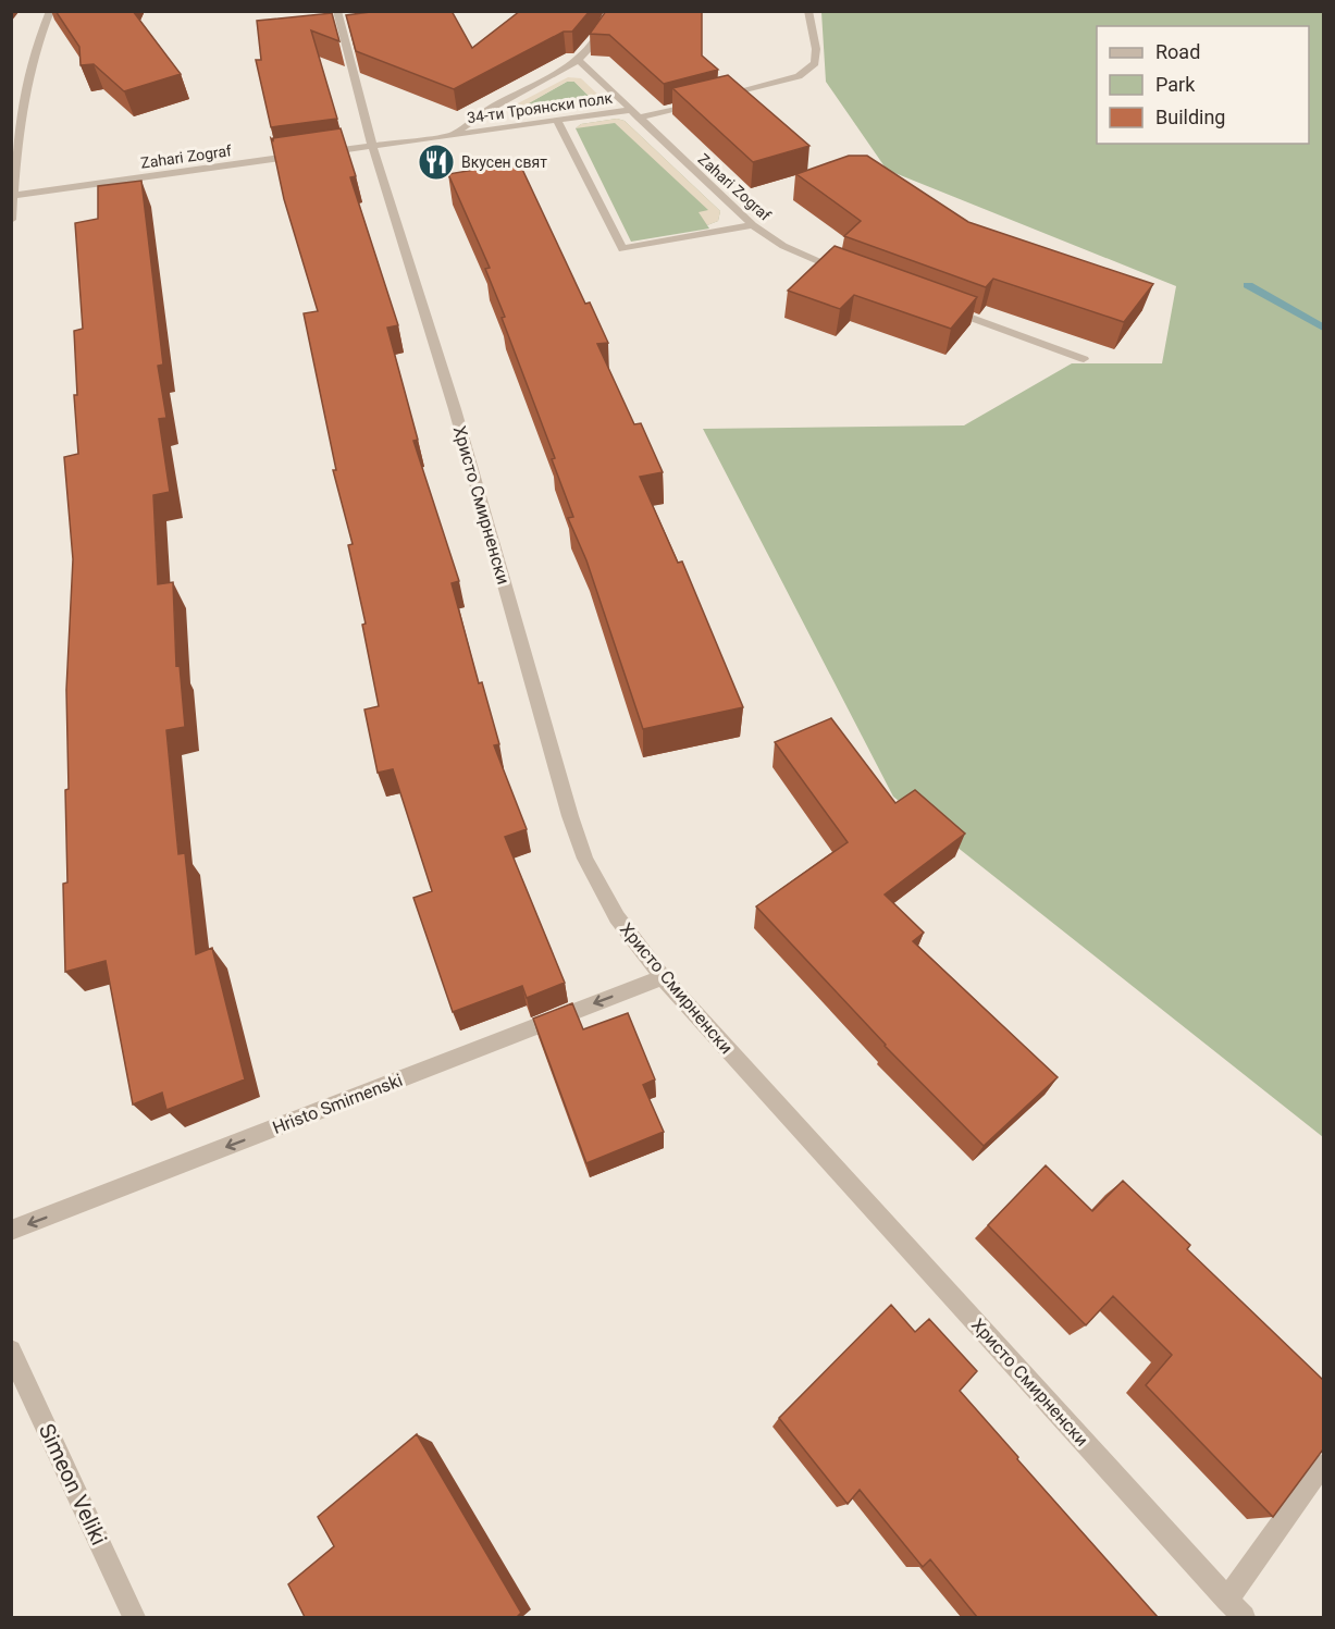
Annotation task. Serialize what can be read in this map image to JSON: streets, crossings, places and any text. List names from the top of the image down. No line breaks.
{"streets":{"street":["34-ти Троянски полк","Zahari Zograf","Христо Смирненски","Hristo Smirnenski","Simeon Veliki"]},"crossings":[["34-ти Троянски полк","Zahari Zograf"],["Zahari Zograf","Христо Смирненски"],["Христо Смирненски","Hristo Smirnenski"]],"one_way":["Hristo Smirnenski"],"places":{"restaurant":["Вкусен свят"]},"legend":["Road","Park","Building"]}
